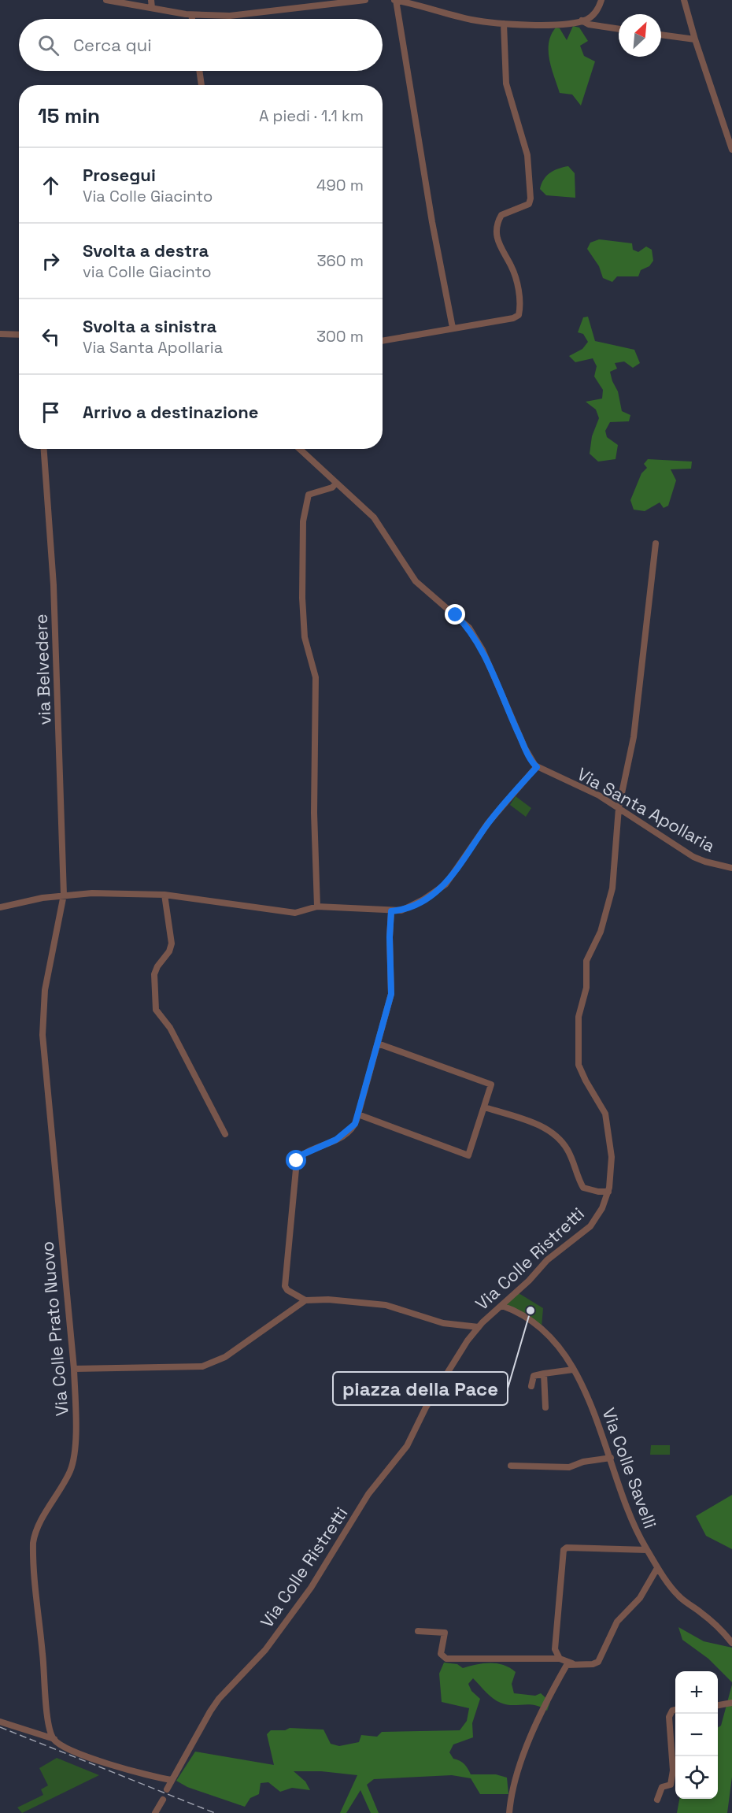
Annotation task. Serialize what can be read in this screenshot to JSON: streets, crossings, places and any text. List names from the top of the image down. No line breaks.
{"streets":{"street":["via Belvedere","Via Santa Apollaria","Via Colle Ristretti","Via Colle Prato Nuovo","Via Colle Savelli"]},"crossings":[["via Belvedere","Via Colle Prato Nuovo"],["Via Santa Apollaria","Via Colle Ristretti"],["Via Colle Ristretti","Via Colle Savelli"]],"places":["piazza della Pace"],"north":"top right","page":{"search":"Cerca qui","heading":["15 min","A piedi · 1.1 km"],"list":[["Prosegui","Via Colle Giacinto","490 m"],["Svolta a destra","via Colle Giacinto","360 m"],["Svolta a sinistra","Via Santa Apollaria","300 m"],"Arrivo a destinazione"],"map_buttons":["+","−"]}}
